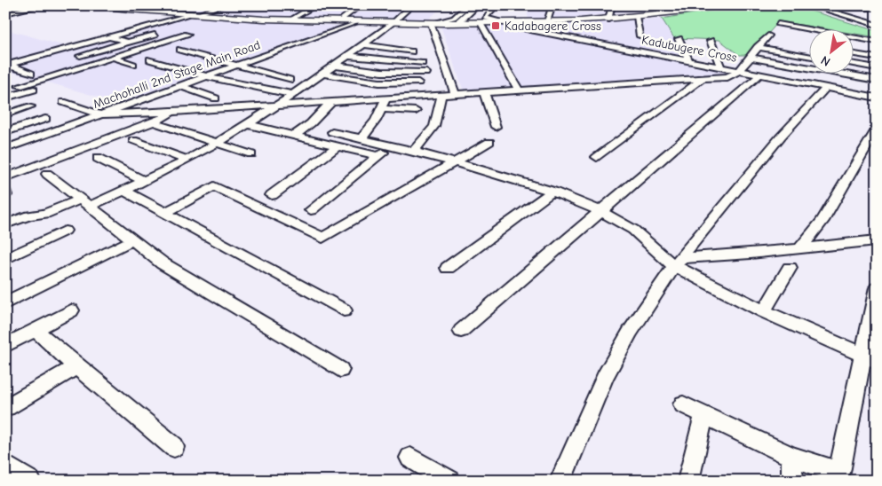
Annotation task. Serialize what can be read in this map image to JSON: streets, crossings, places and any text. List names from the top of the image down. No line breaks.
{"streets":{"street":["Kadubugere Cross","Machohalli 2nd Stage Main Road"]},"places":{"transit":["Kadabagere Cross"]},"north":"bottom left"}
